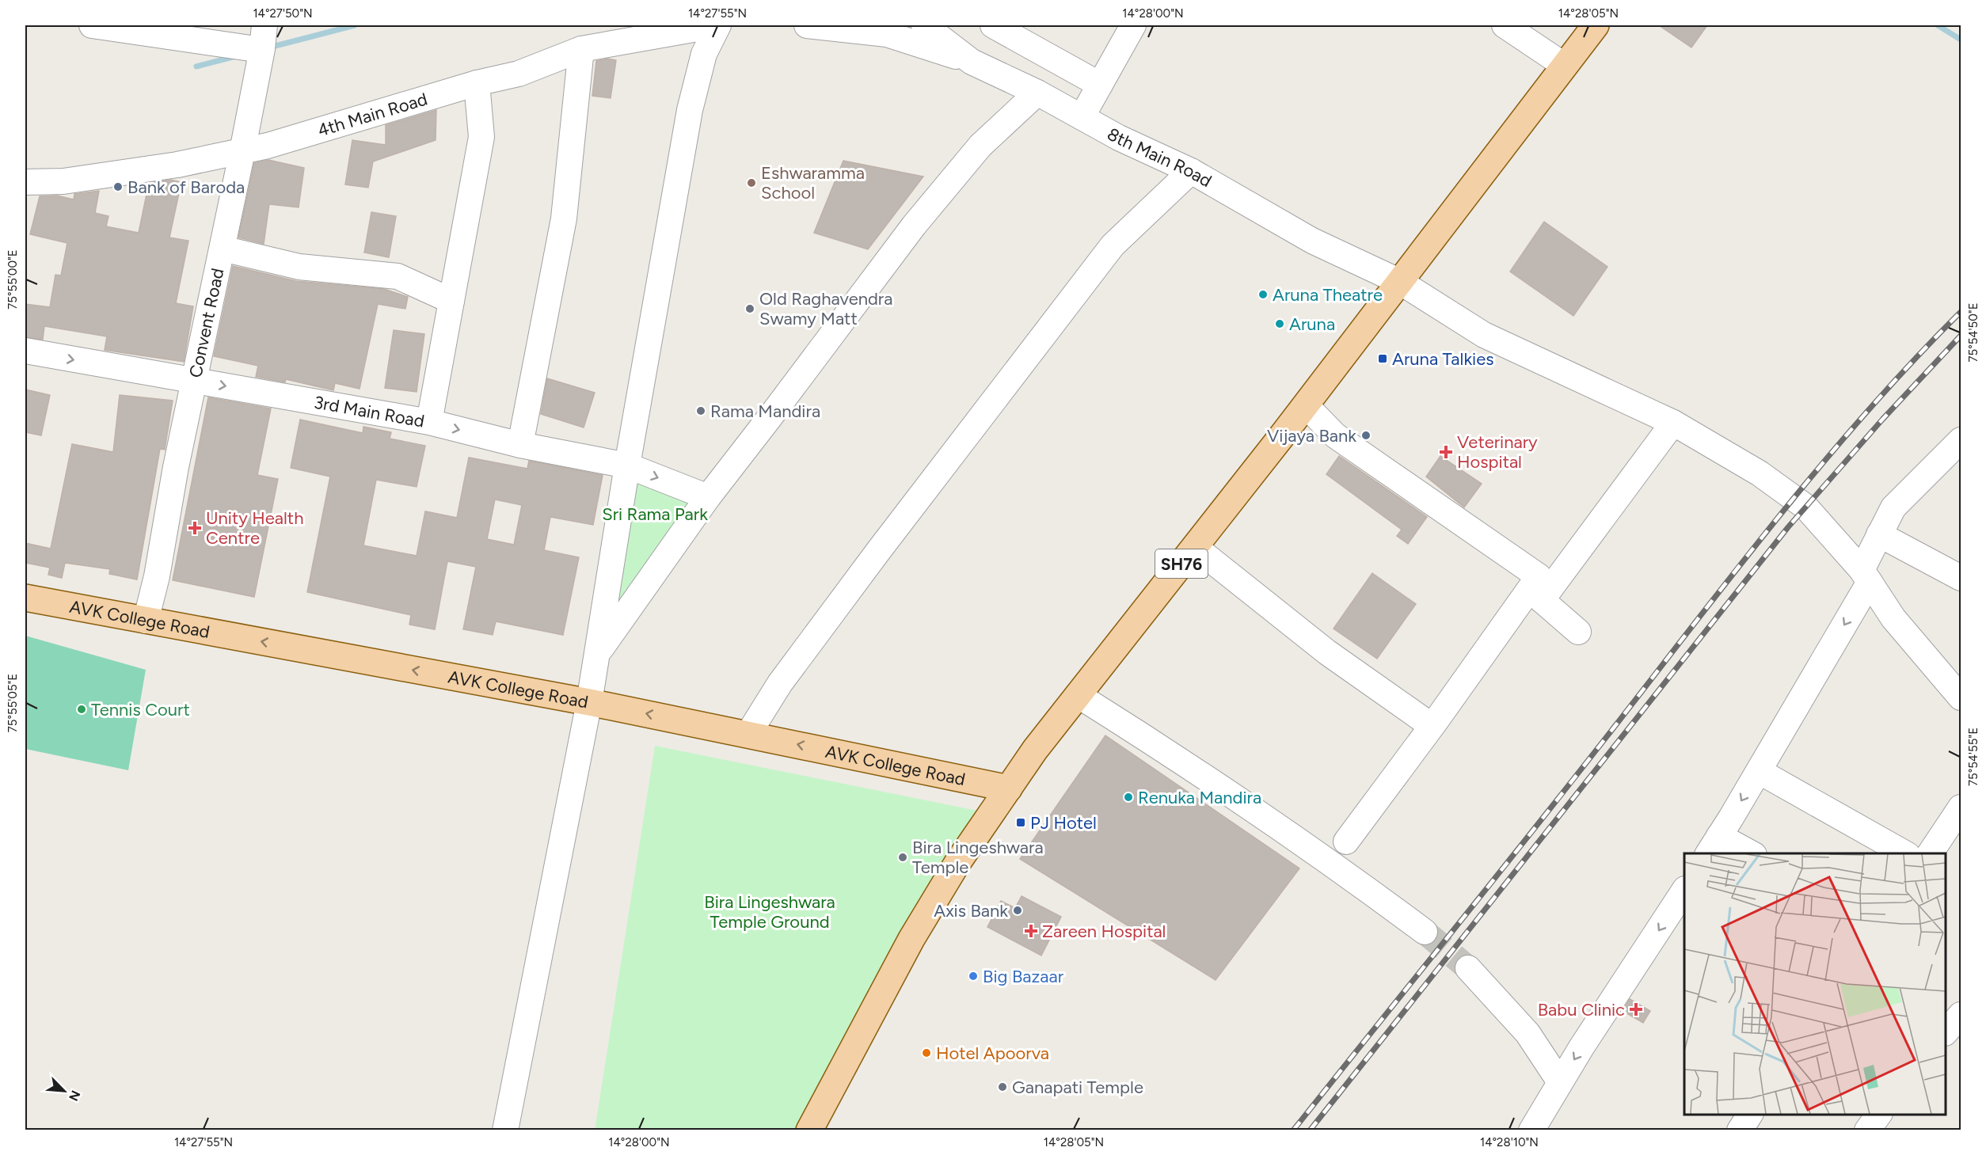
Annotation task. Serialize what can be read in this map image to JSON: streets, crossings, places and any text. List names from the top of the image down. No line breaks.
{"streets":{"main road":["SH76","AVK College Road"],"street":["4th Main Road","8th Main Road","Convent Road","3rd Main Road"]},"crossings":[["4th Main Road","Convent Road"],["8th Main Road","SH76"],["Convent Road","3rd Main Road"],["Convent Road","AVK College Road"],["SH76","AVK College Road"]],"one_way":["AVK College Road"],"parks":["Sri Rama Park","Bira Lingeshwara Temple Ground"],"places":{"other":["Eshwaramma School","Bank of Baroda","Aruna Theatre","Old Raghavendra Swamy Matt","Aruna","Rama Mandira","Vijaya Bank","Tennis Court","Renuka Mandira","Bira Lingeshwara Temple","Axis Bank","Big Bazaar","Hotel Apoorva","Ganapati Temple"],"transit":["Aruna Talkies","PJ Hotel"],"health":["Veterinary Hospital","Unity Health Centre","Zareen Hospital","Babu Clinic"]},"north":"bottom right","coordinates":["14°27'50\"N","14°27'55\"N","14°28'00\"N","14°28'05\"N","75°55'00\"E","75°54'50\"E","75°55'05\"E","75°54'55\"E","14°28'10\"N"]}
